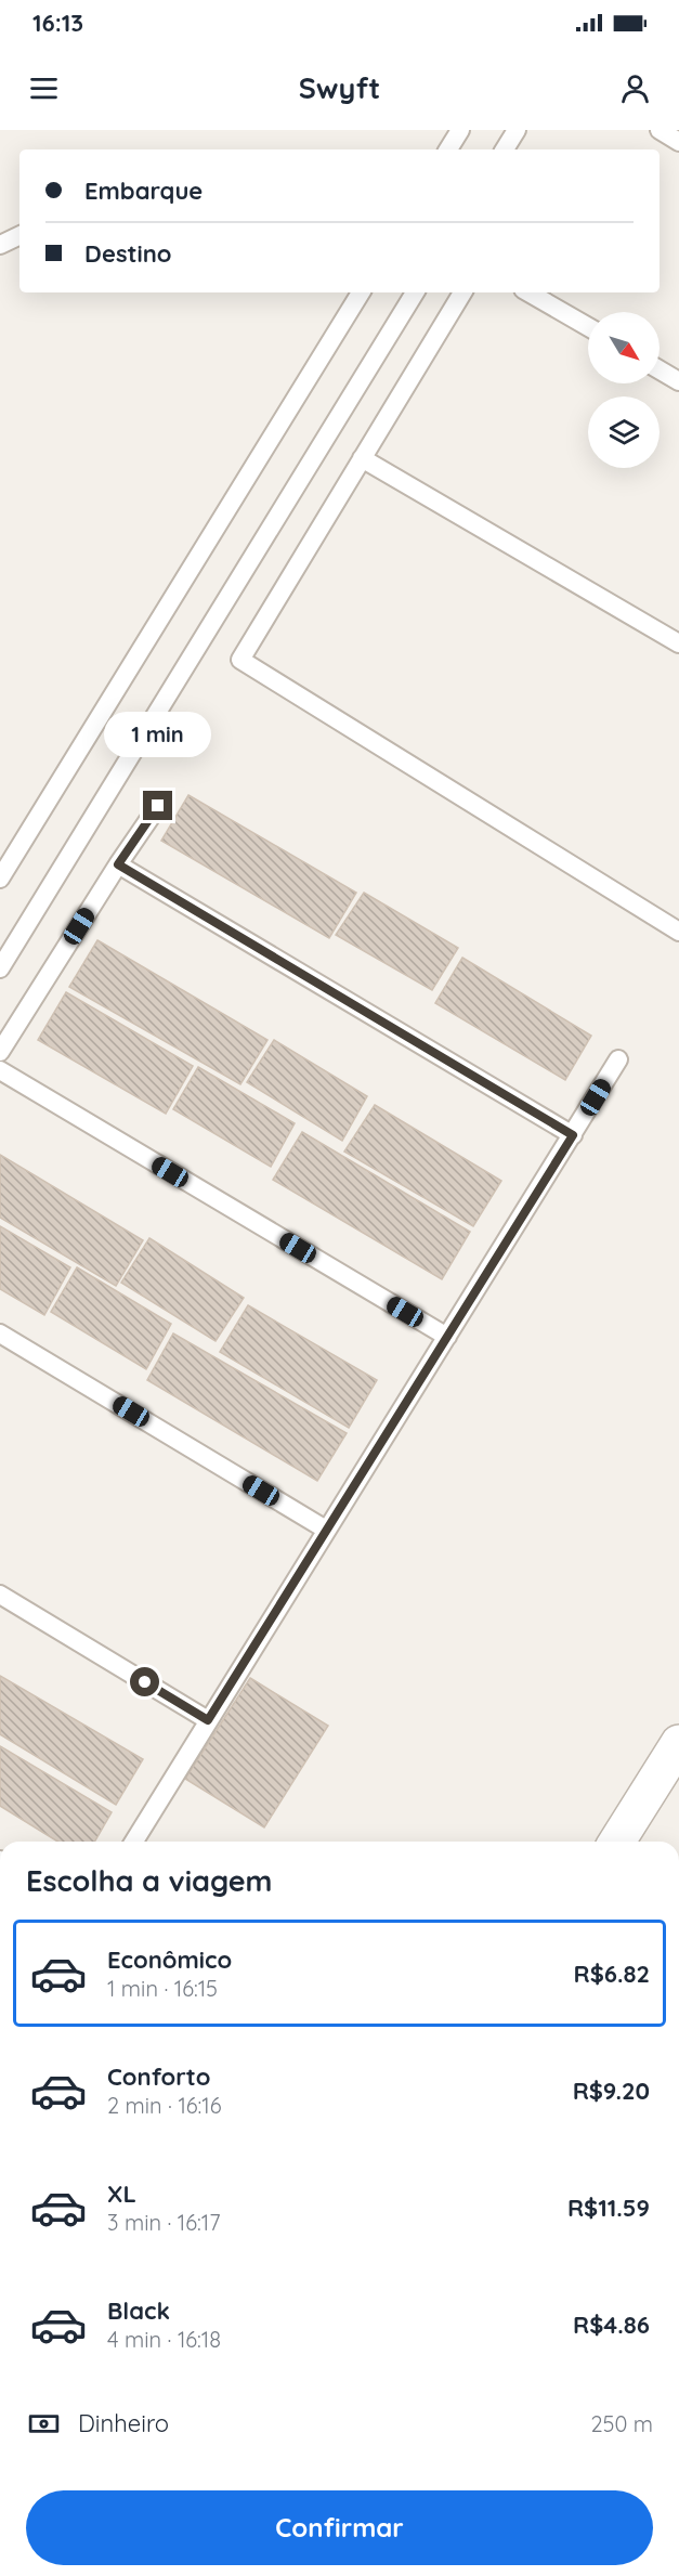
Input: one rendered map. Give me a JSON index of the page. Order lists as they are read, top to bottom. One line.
{"north":"bottom right","page":{"status":"16:13","header":"Swyft","banner":["Embarque","Destino"],"bubble":"1 min","heading":"Escolha a viagem","list":[{"name":"Econômico","note":"1 min · 16:15","value":"R$6.82"},{"name":"Conforto","note":"2 min · 16:16","value":"R$9.20"},{"name":"XL","note":"3 min · 16:17","value":"R$11.59"},{"name":"Black","note":"4 min · 16:18","value":"R$4.86"}],"pay":["Dinheiro","250 m"],"buttons":"Confirmar"}}
